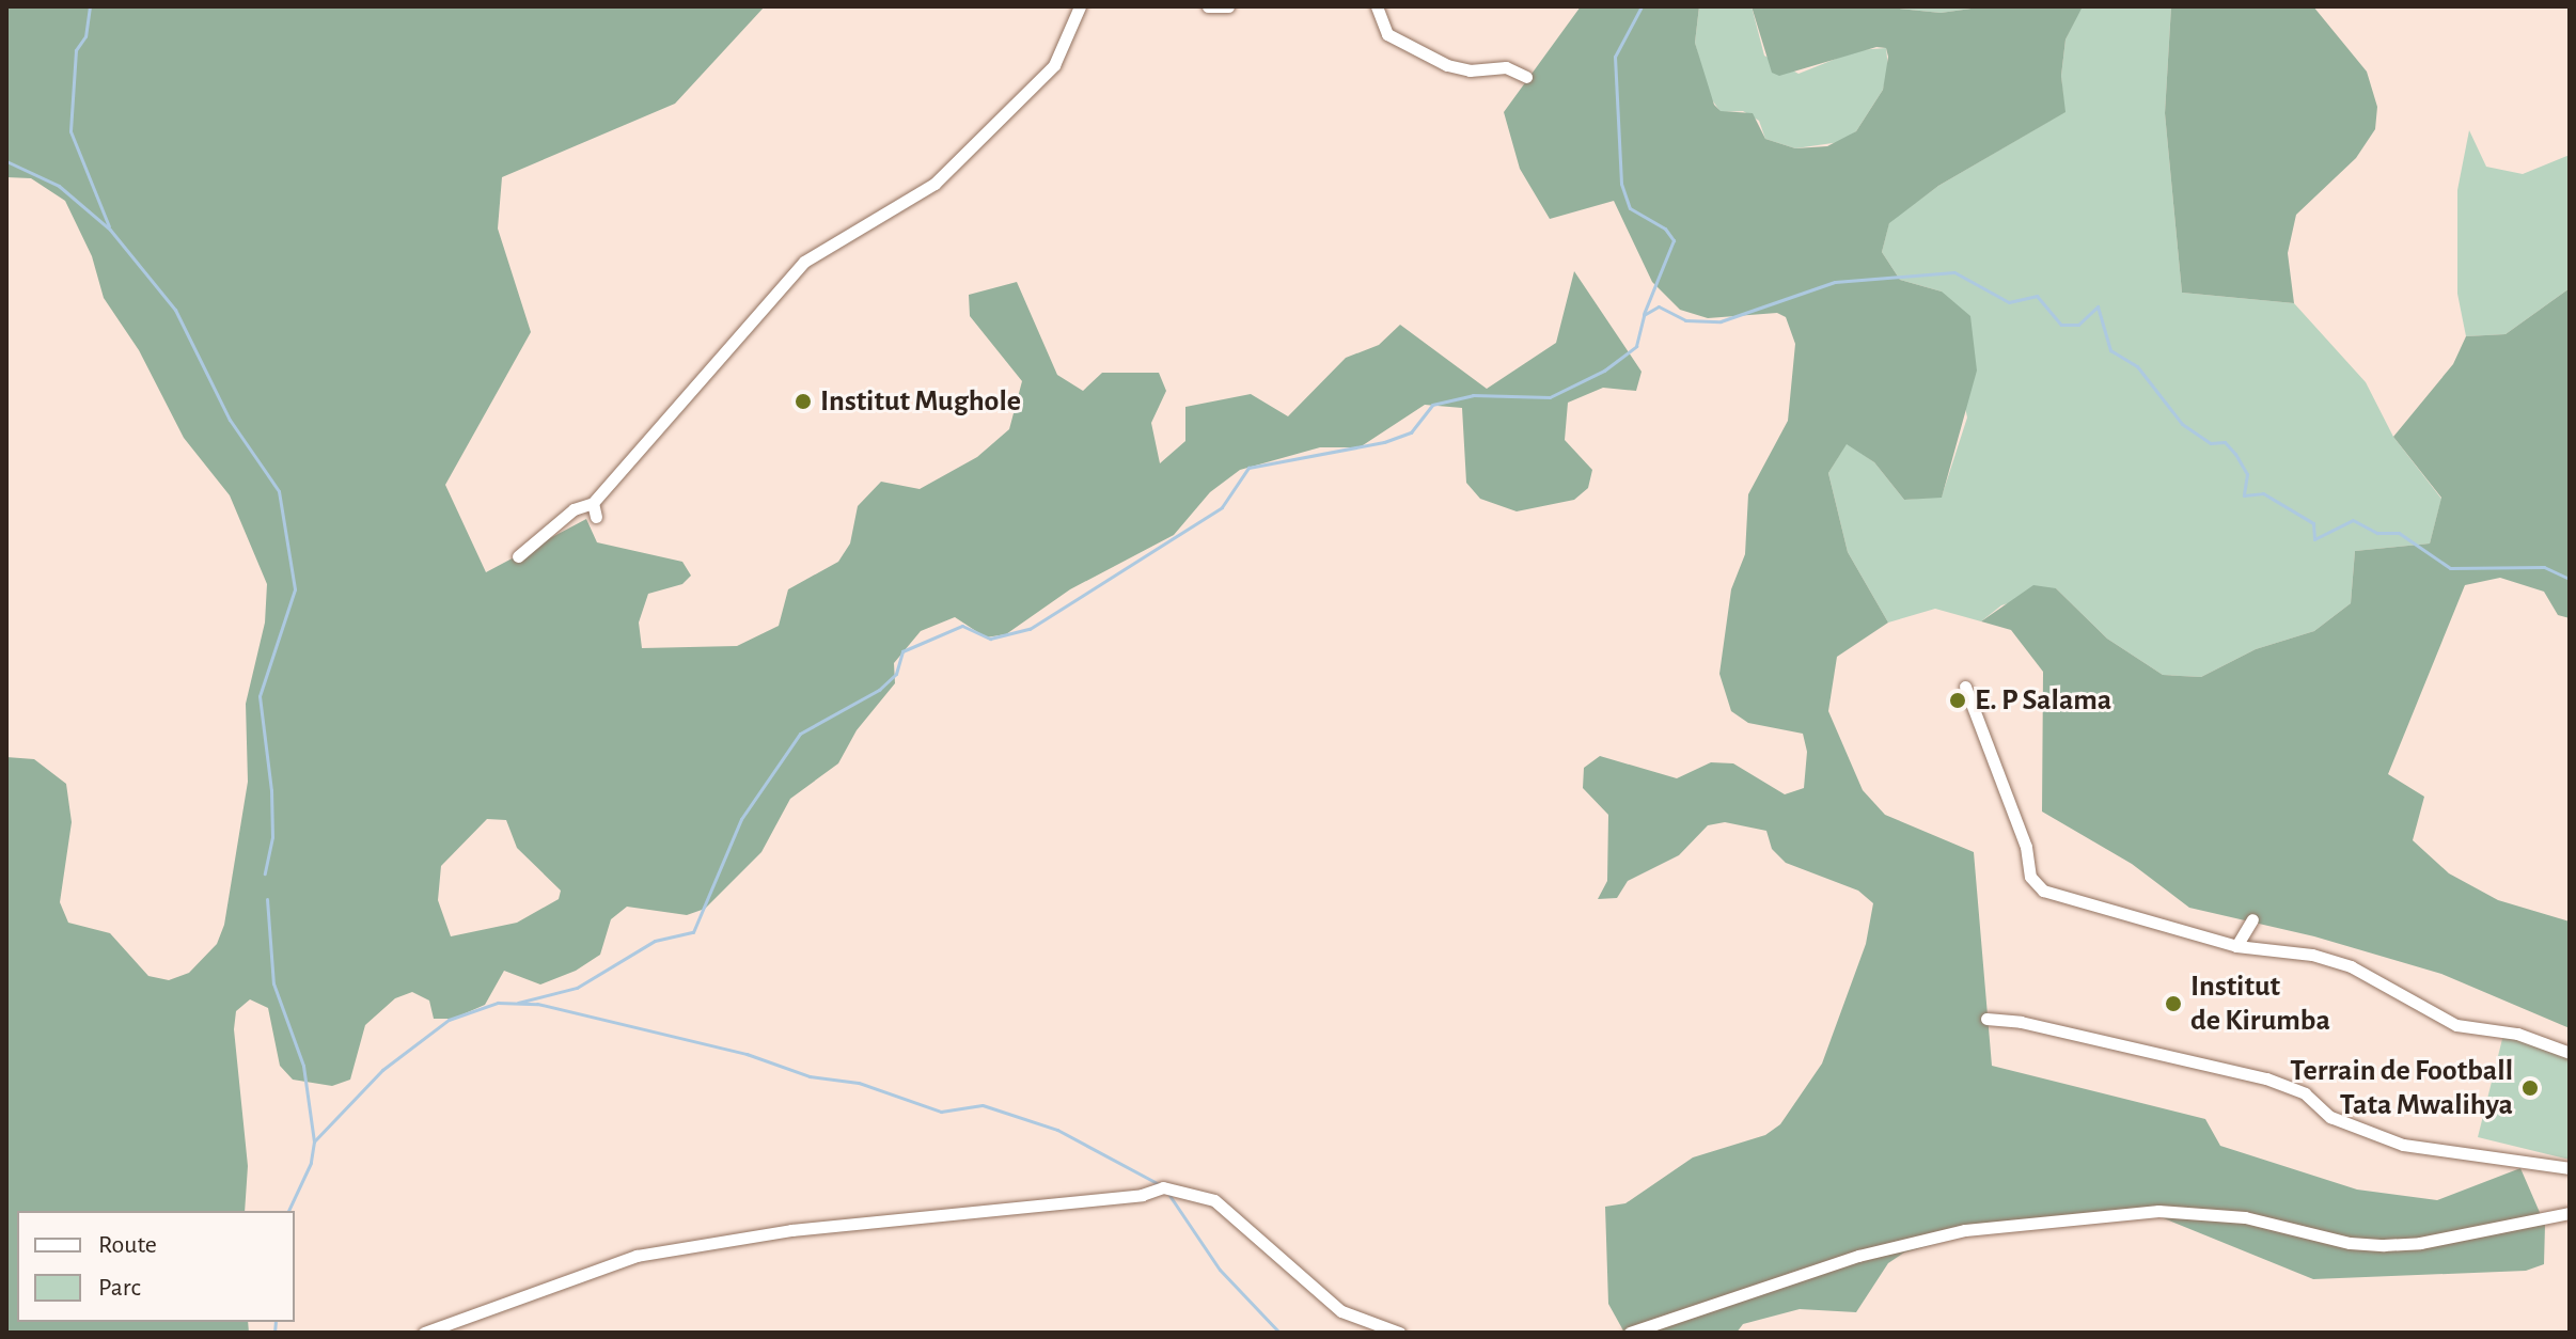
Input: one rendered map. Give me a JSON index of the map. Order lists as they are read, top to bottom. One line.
{"places":["Institut Mughole","E. P Salama","Institut de Kirumba","Terrain de Football Tata Mwalihya"],"legend":["Route","Parc"]}
